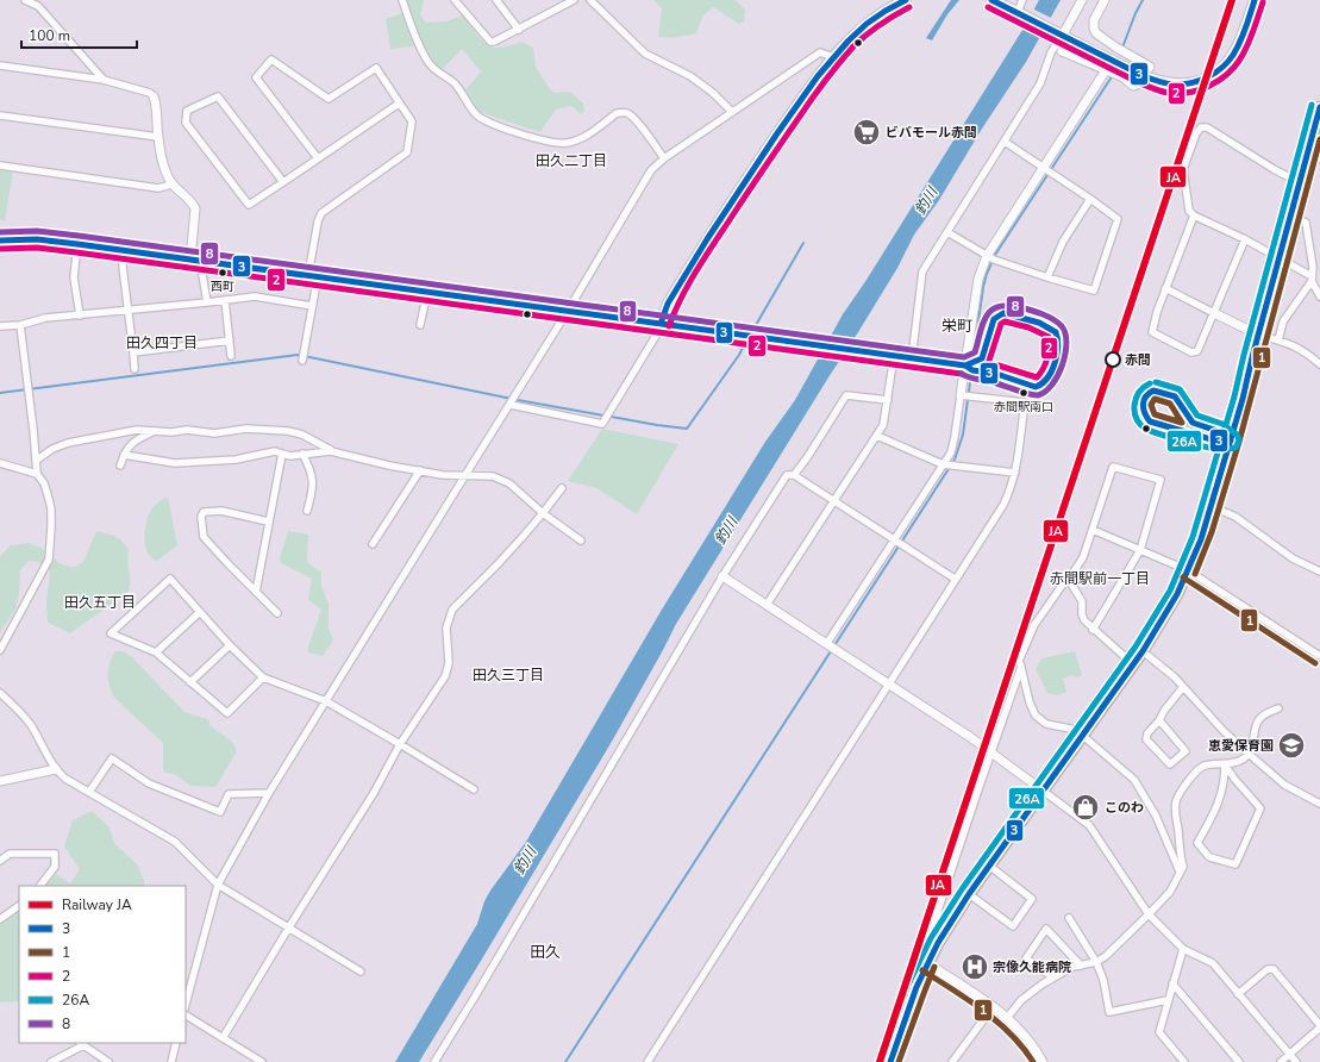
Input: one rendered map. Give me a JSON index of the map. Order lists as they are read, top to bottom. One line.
{"districts":["田久二丁目","栄町","田久四丁目","赤間駅前一丁目","田久五丁目","田久三丁目","田久"],"water":["釣川"],"places":{"supermarket":["ビバモール赤間"],"other":["西町","赤間","赤間駅南口"],"school or university":["恵愛保育園"],"shop":["このわ"],"hospital":["宗像久能病院"]},"lines":["rail line JA","transit line 3","transit line 2","transit line 26A","transit line 1","transit line 8"],"legend":["Railway JA","3","1","2","26A","8"],"scale_bar":"100 m"}
